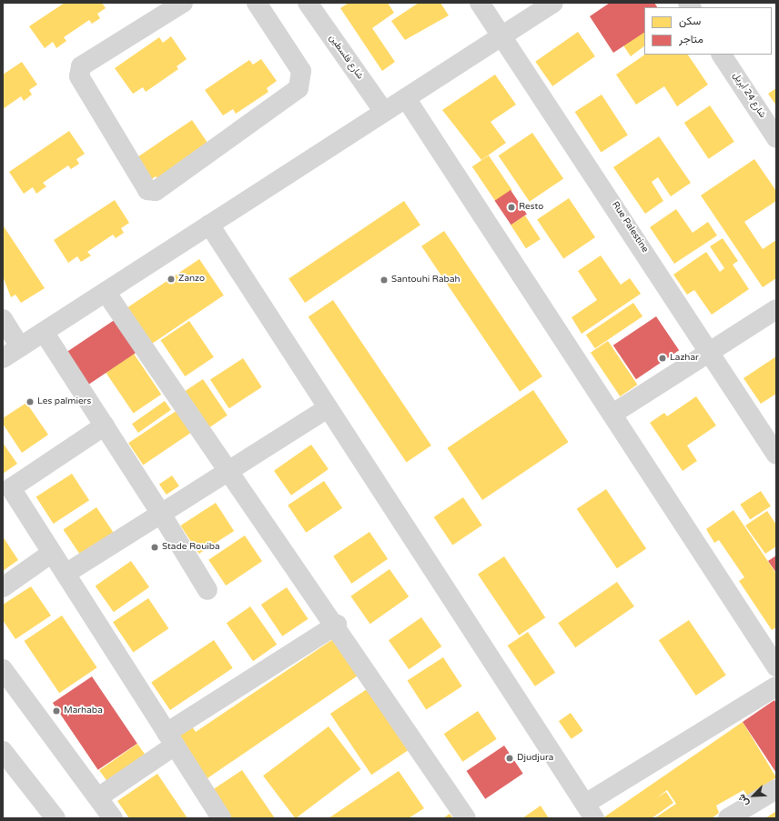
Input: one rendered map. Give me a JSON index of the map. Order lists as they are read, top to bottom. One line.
{"streets":{"street":["شارع فلسطين","شارع 24 أبريل","Rue Palestine"]},"places":["Resto","Zanzo","Santouhi Rabah","Lazhar","Les palmiers","Stade Rouiba","Marhaba","Djudjura"],"legend":["سكن","متاجر"],"north":"bottom left"}
